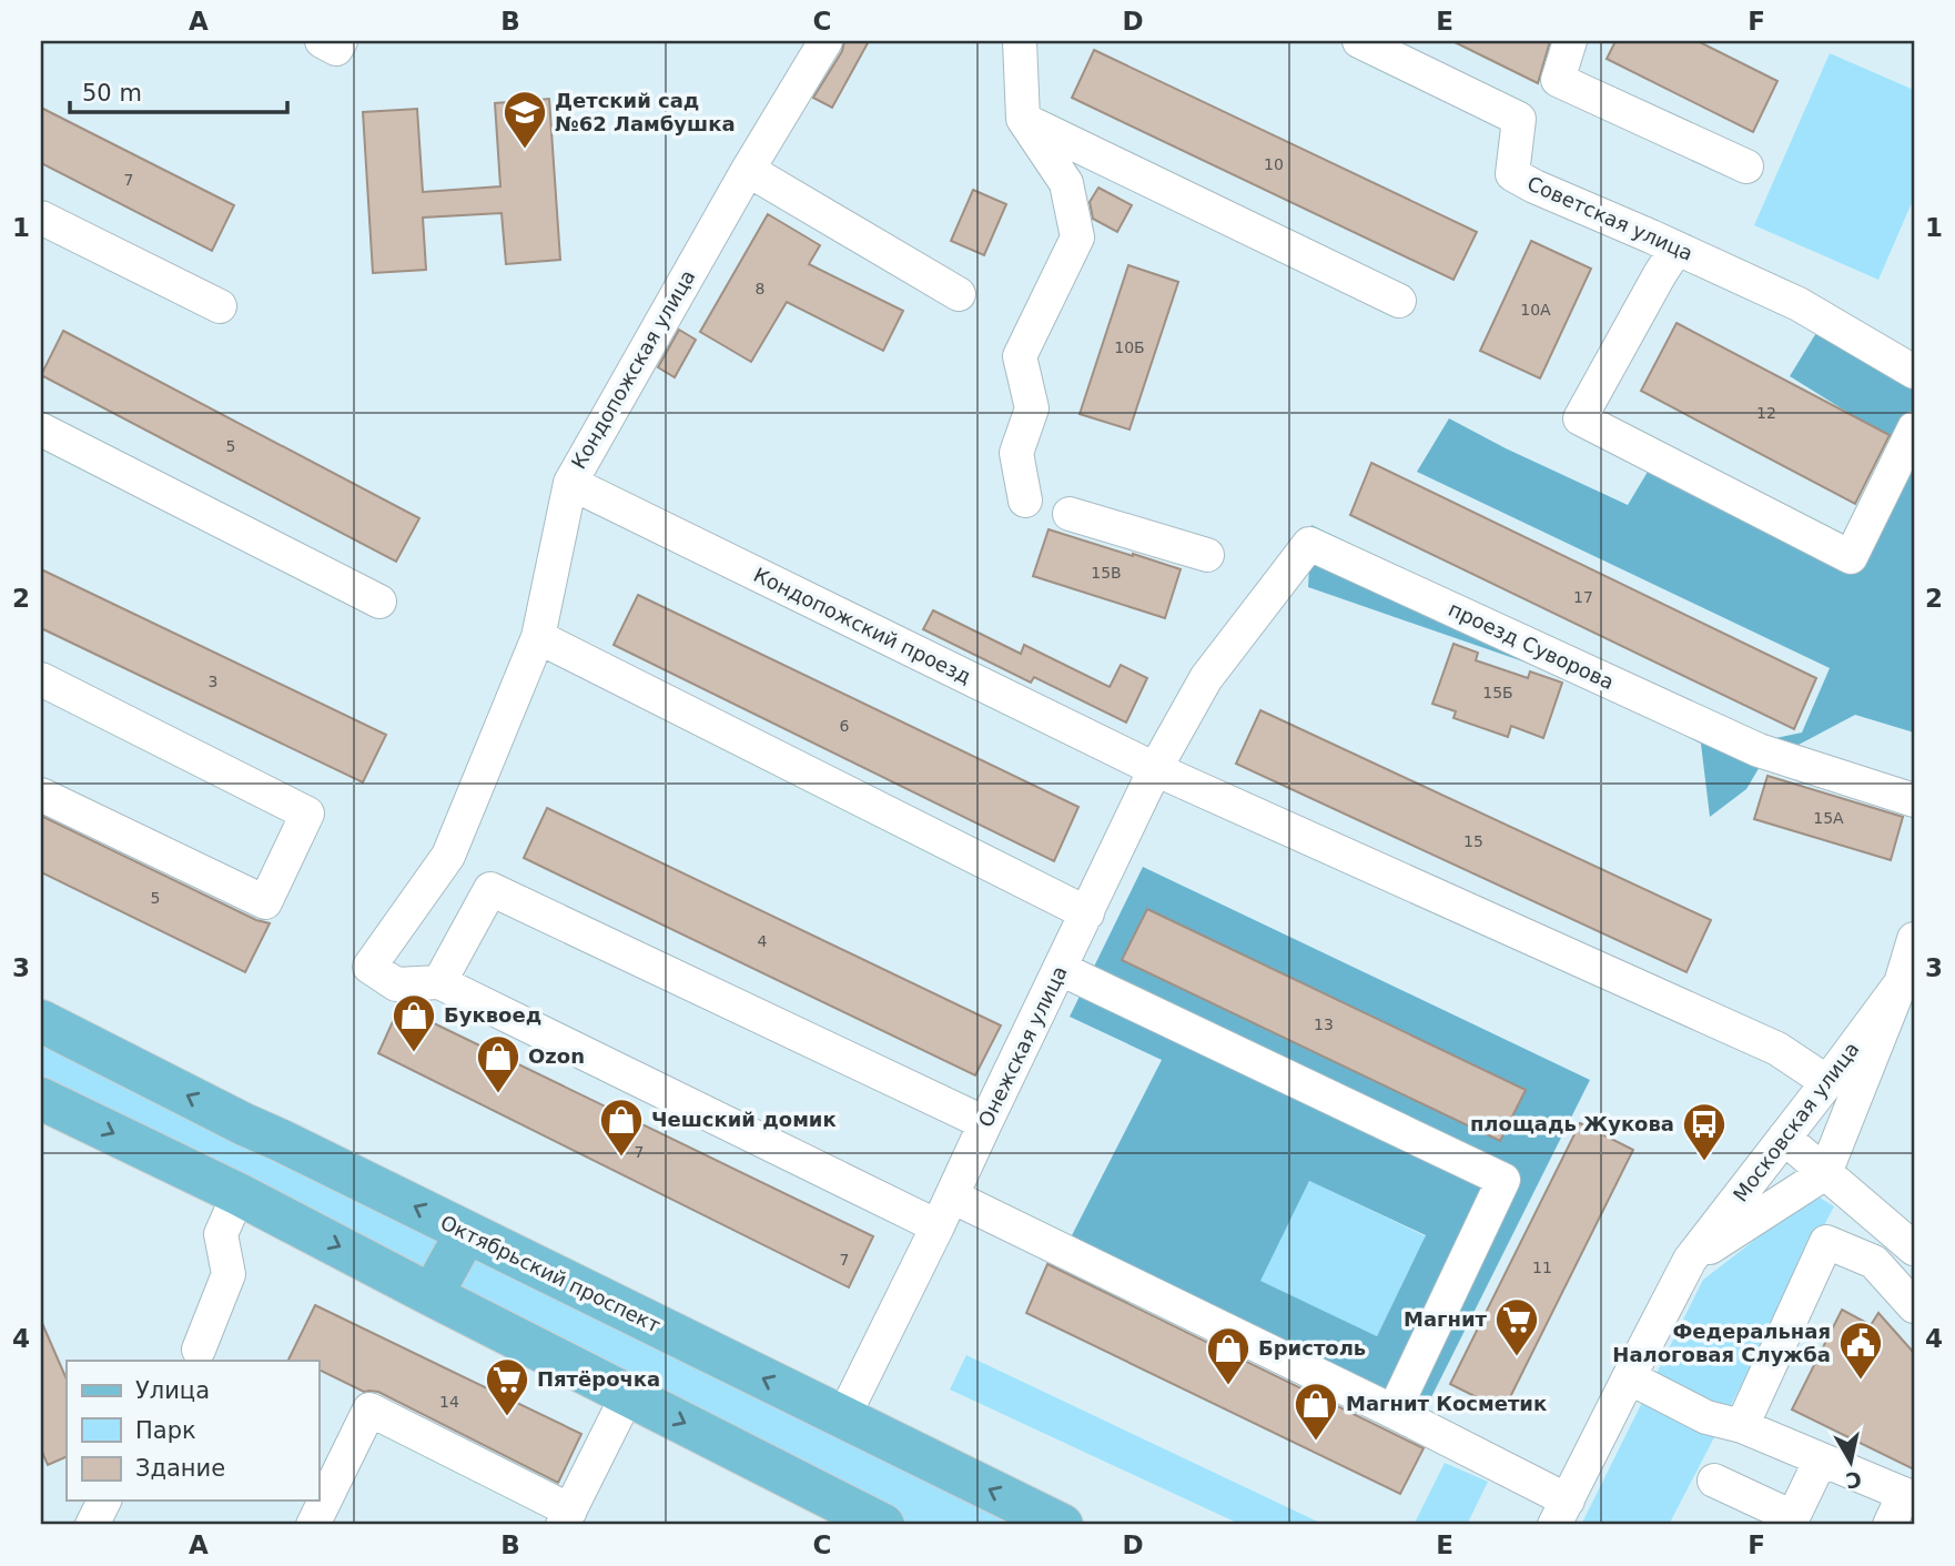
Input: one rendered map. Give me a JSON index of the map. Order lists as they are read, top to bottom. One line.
{"streets":{"main road":["Октябрьский проспект"],"street":["Советская улица","Кондопожская улица","Кондопожский проезд","проезд Суворова","Онежская улица","Московская улица"]},"crossings":[["Кондопожская улица","Кондопожский проезд"],["Кондопожский проезд","Онежская улица"],["Кондопожский проезд","Московская улица"],["проезд Суворова","Онежская улица"],["Онежская улица","Октябрьский проспект"]],"places":{"school or university":["Детский сад №62 Ламбушка"],"shop":["Буквоед","Ozon","Чешский домик","Бристоль","Магнит Косметик"],"bus stop":["площадь Жукова"],"supermarket":["Магнит","Пятёрочка"],"public building":["Федеральная Налоговая Служба"]},"house_numbers":["10","7","8","10А","10Б","12","5","15В","17","3","15Б","6","15А","15","5","4","13","7","7","11","14"],"legend":["Улица","Парк","Здание"],"scale_bar":"50 m","north":"bottom","grid":{"columns":["A","B","C","D","E","F"],"rows":["1","2","3","4"]}}
